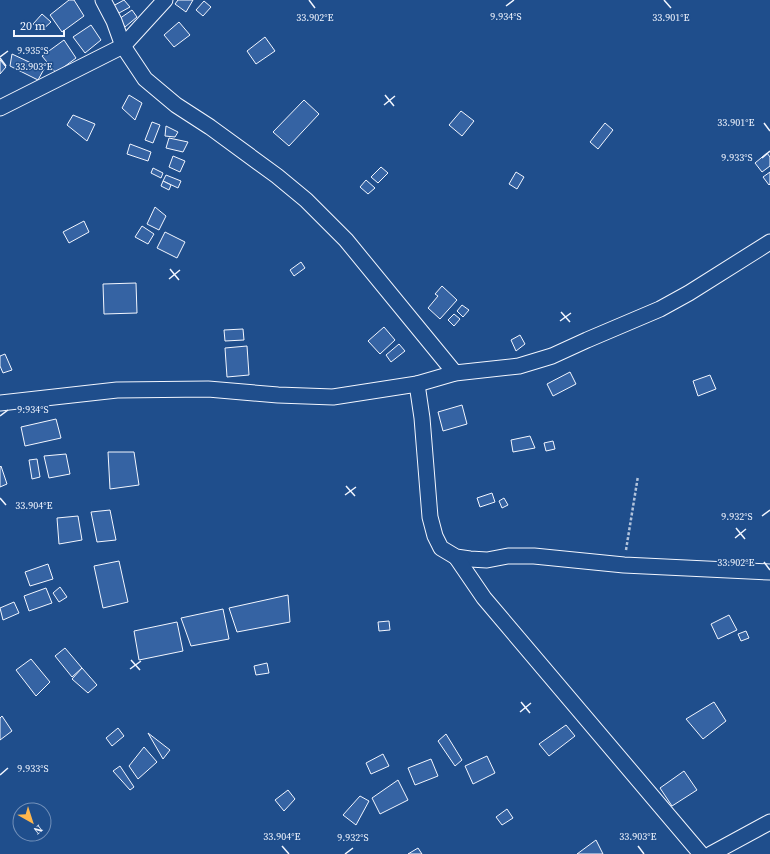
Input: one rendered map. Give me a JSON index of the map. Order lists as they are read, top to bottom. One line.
{"scale_bar":"20 m","north":"bottom right","coordinates":["9.934°S","33.902°E","33.901°E","9.935°S","33.903°E","9.933°S","33.904°E","9.932°S"]}
